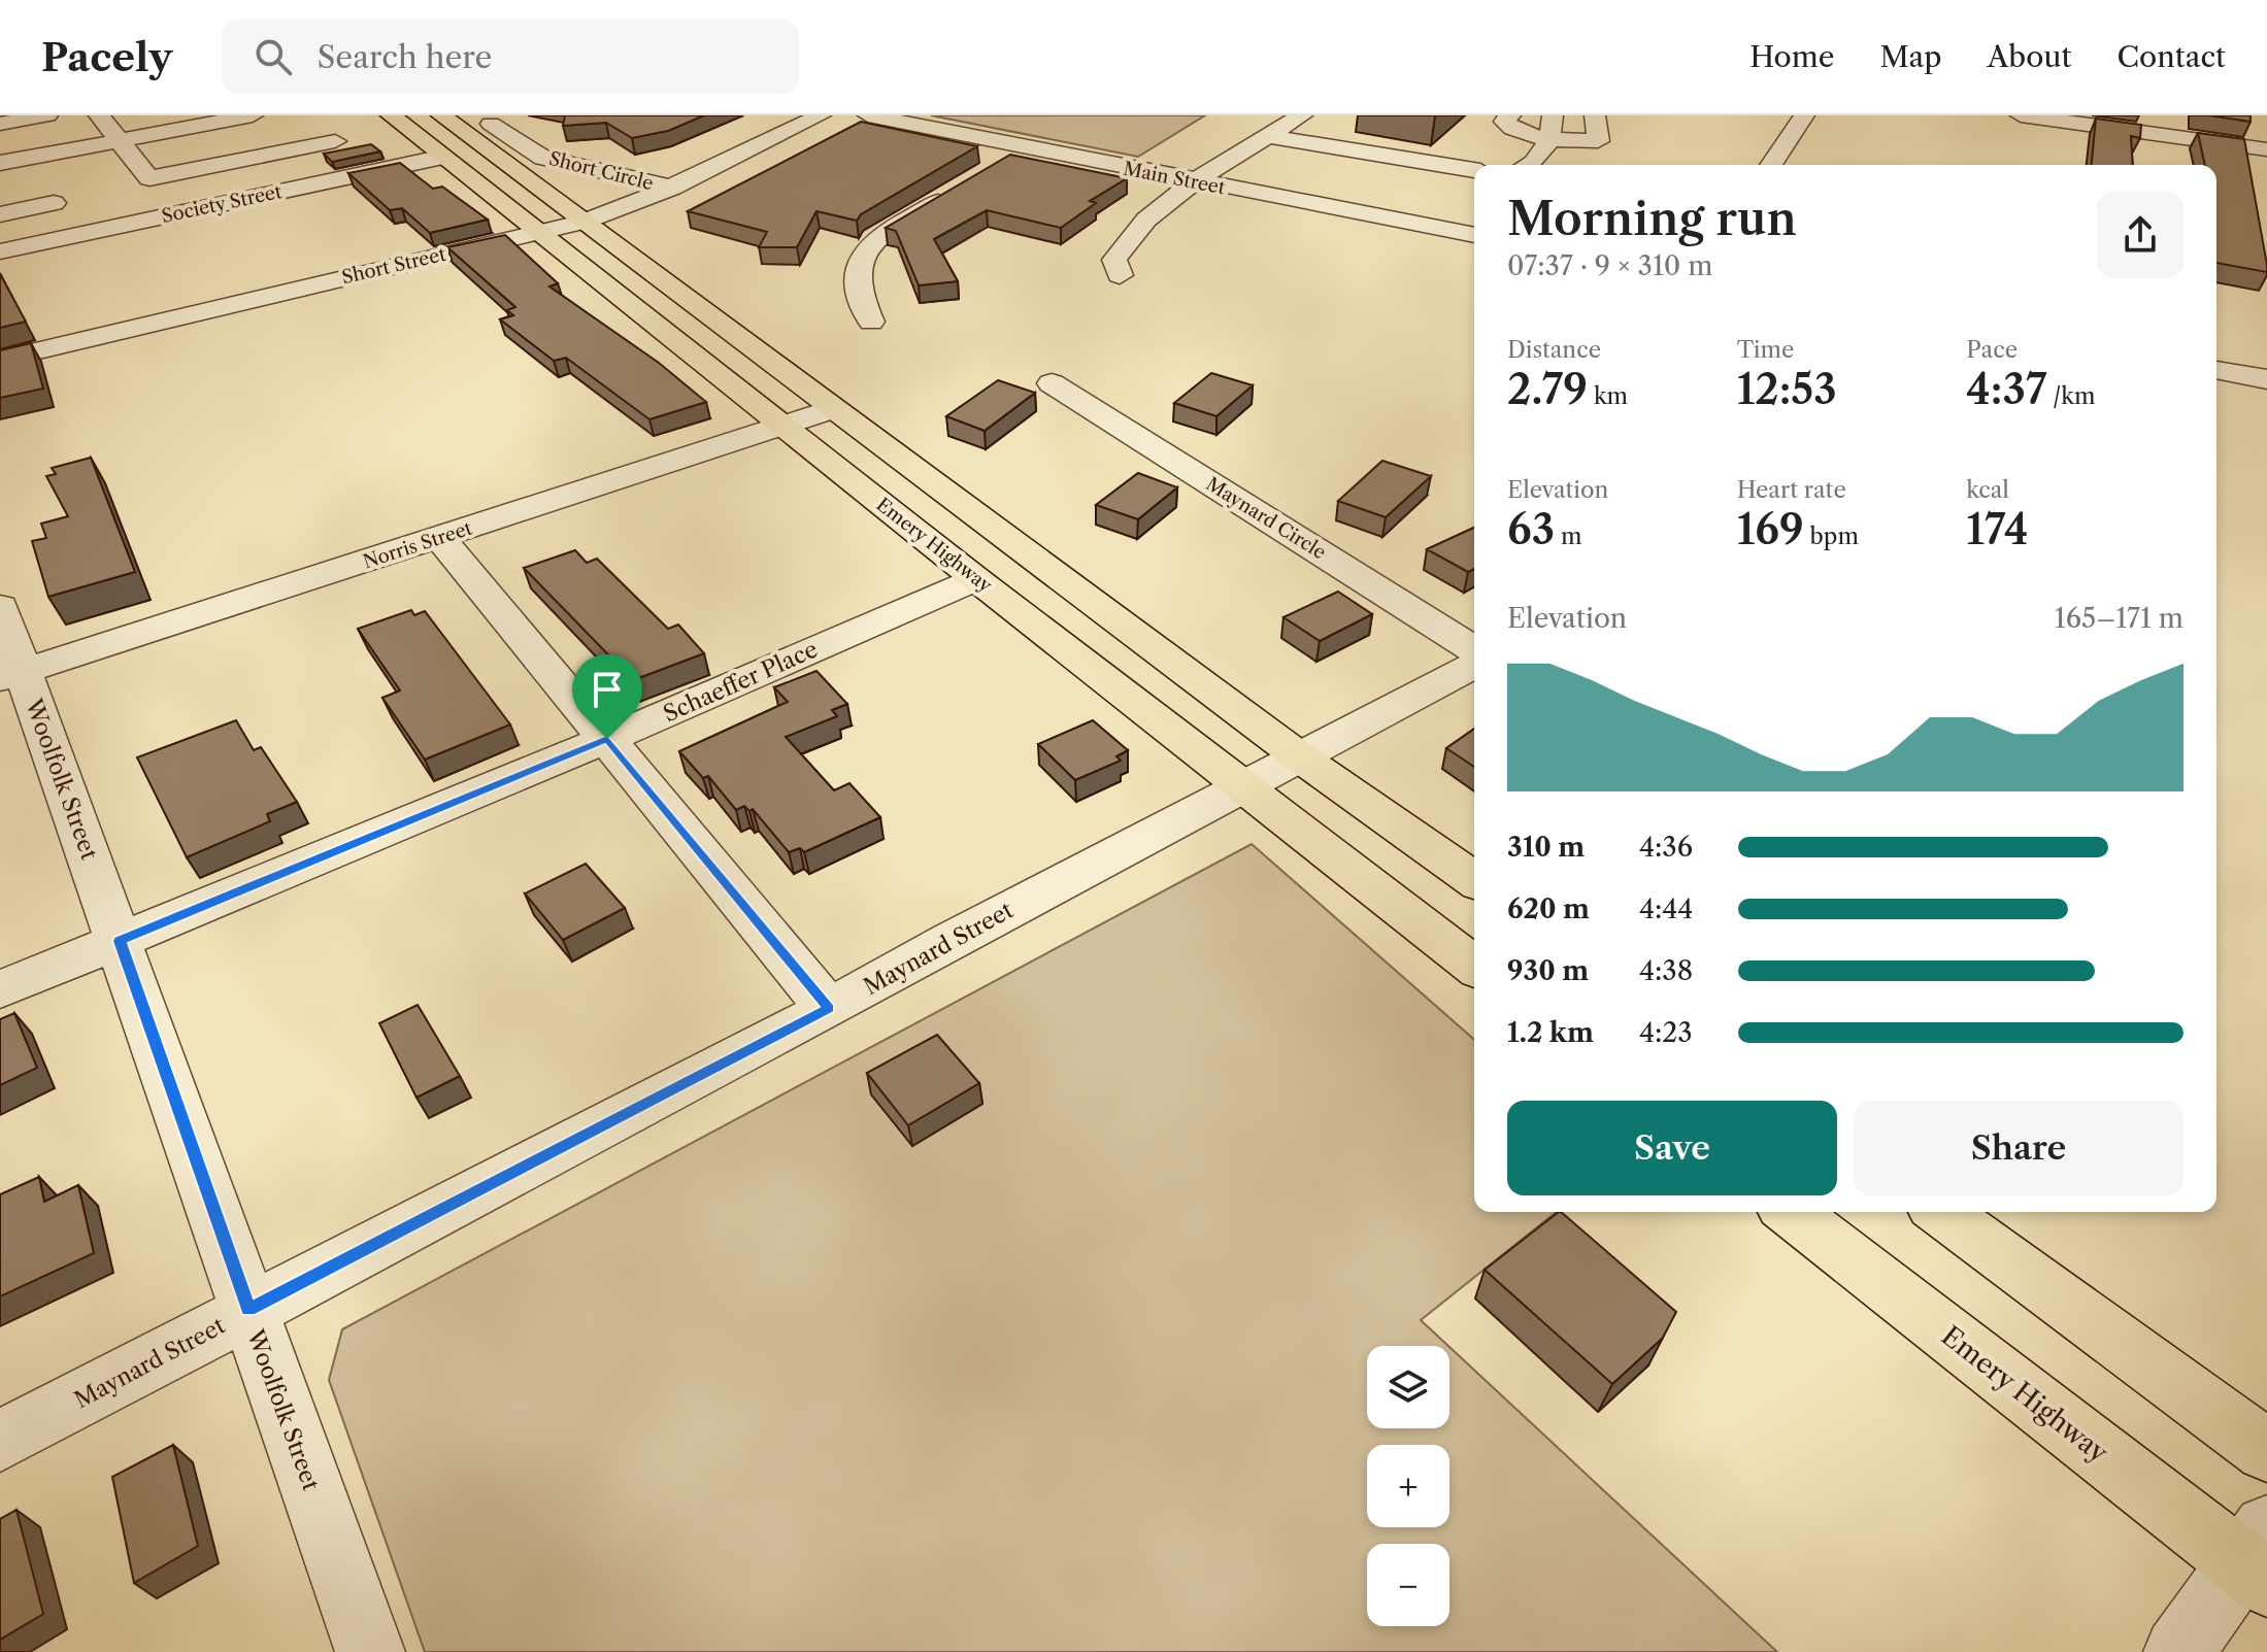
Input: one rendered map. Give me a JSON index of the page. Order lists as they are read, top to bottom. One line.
{"streets":{"highway":["Emery Highway"],"street":["Short Circle","Main Street","Society Street","Short Street","Maynard Circle","Norris Street","Schaeffer Place","Woolfolk Street","Maynard Street"]},"crossings":[["Short Circle","Short Street"],["Society Street","Emery Highway"],["Short Street","Emery Highway"],["Norris Street","Emery Highway"],["Norris Street","Woolfolk Street"],["Emery Highway","Schaeffer Place"],["Emery Highway","Maynard Street"],["Schaeffer Place","Woolfolk Street"],["Woolfolk Street","Maynard Street"]],"page":{"header":"Pacely","search":"Search here","nav":["Home","Map","About","Contact"],"heading":["Morning run","07:37 · 9 × 310 m"],"stats":[["Distance","2.79 km"],["Time","12:53"],["Pace","4:37 /km"],["Elevation","63 m"],["Heart rate","169 bpm"],["kcal","174"]],"chart":["Elevation","165–171 m"],"list":[{"name":"310 m","note":"4:36"},{"name":"620 m","note":"4:44"},{"name":"930 m","note":"4:38"},{"name":"1.2 km","note":"4:23"}],"buttons":["Save","Share"],"map_buttons":["+","−"]}}
